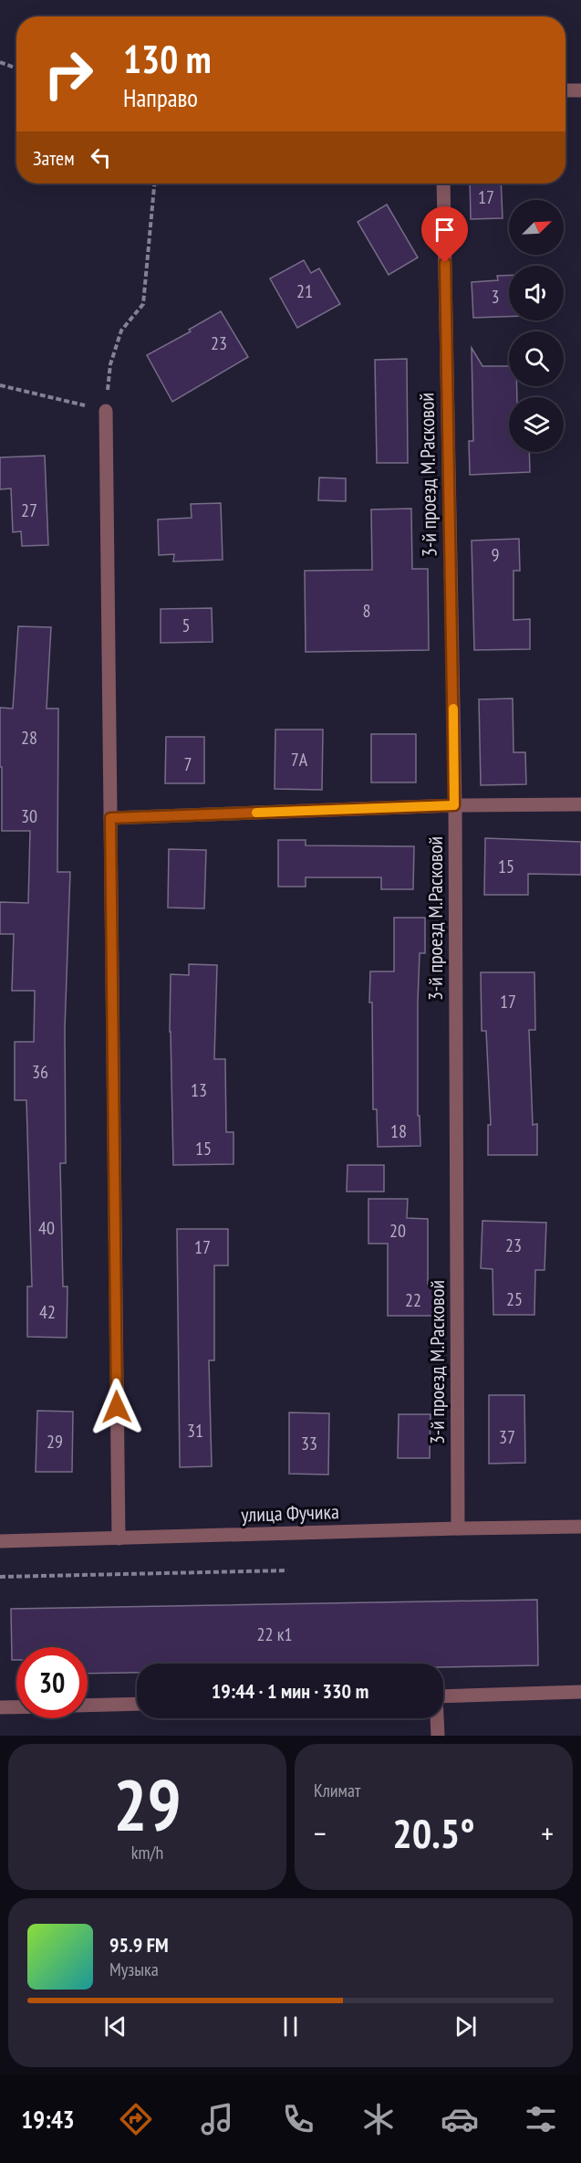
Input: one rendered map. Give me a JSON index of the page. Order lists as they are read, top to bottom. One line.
{"streets":{"street":["3-й проезд М.Расковой","улица Фучика"]},"crossings":[["3-й проезд М.Расковой","улица Фучика"]],"house_numbers":["17","21","3","23","27","9","8","5","28","7А","7","30","15","17","36","13","18","15","40","20","23","17","25","22","42","31","37","29","33","22 к1"],"north":"top right","page":{"turn":["130 m","Направо"],"then":"Затем","limit":"30","trip":"19:44 · 1 мин · 330 m","tile":[["29","km/h"],"Климат"],"heat":["−","20.5°","+"],"song":["95.9 FM","Музыка"],"tabs":"19:43"}}
